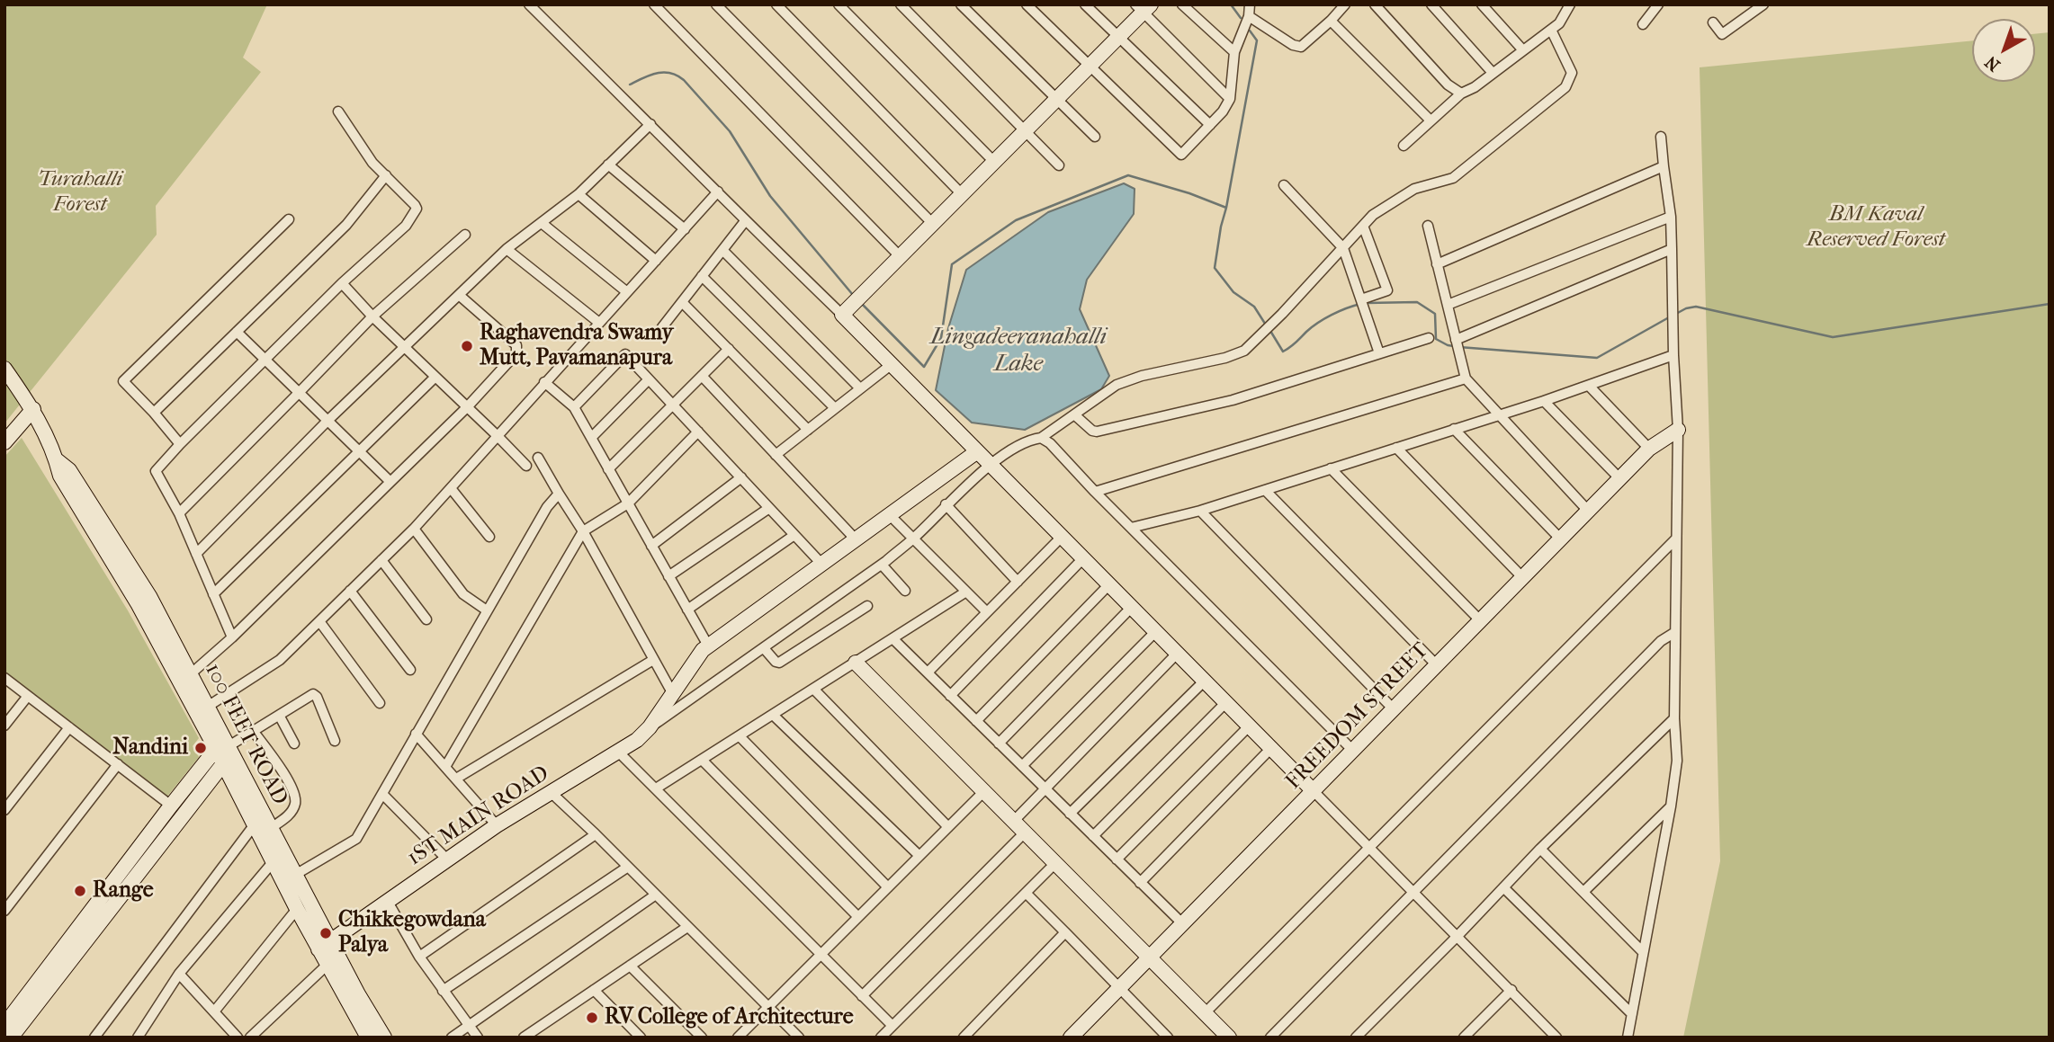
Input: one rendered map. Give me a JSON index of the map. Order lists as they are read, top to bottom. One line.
{"streets":{"street":["FREEDOM STREET","100 FEET ROAD","1ST MAIN ROAD"]},"crossings":[["100 FEET ROAD","1ST MAIN ROAD"]],"water":["Lingadeeranahalli Lake"],"parks":["Turahalli Forest","BM Kaval Reserved Forest"],"places":["Raghavendra Swamy Mutt, Pavamanapura","Nandini","Range","Chikkegowdana Palya","RV College of Architecture"],"north":"bottom left"}
